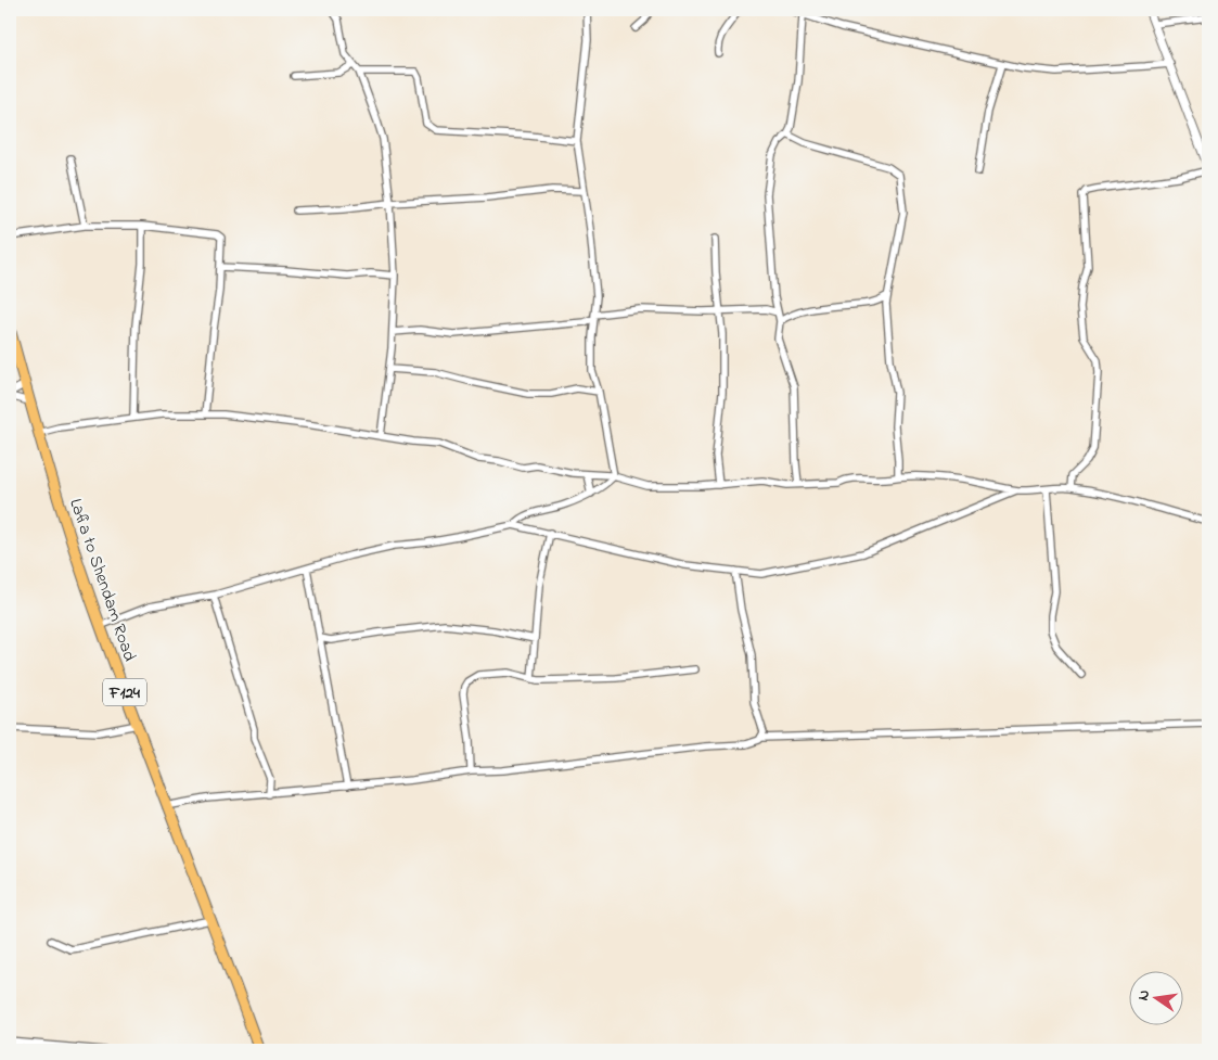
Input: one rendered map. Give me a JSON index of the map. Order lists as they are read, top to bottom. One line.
{"streets":{"main road":["Lafia to Shendam Road","F124"]},"north":"left"}
